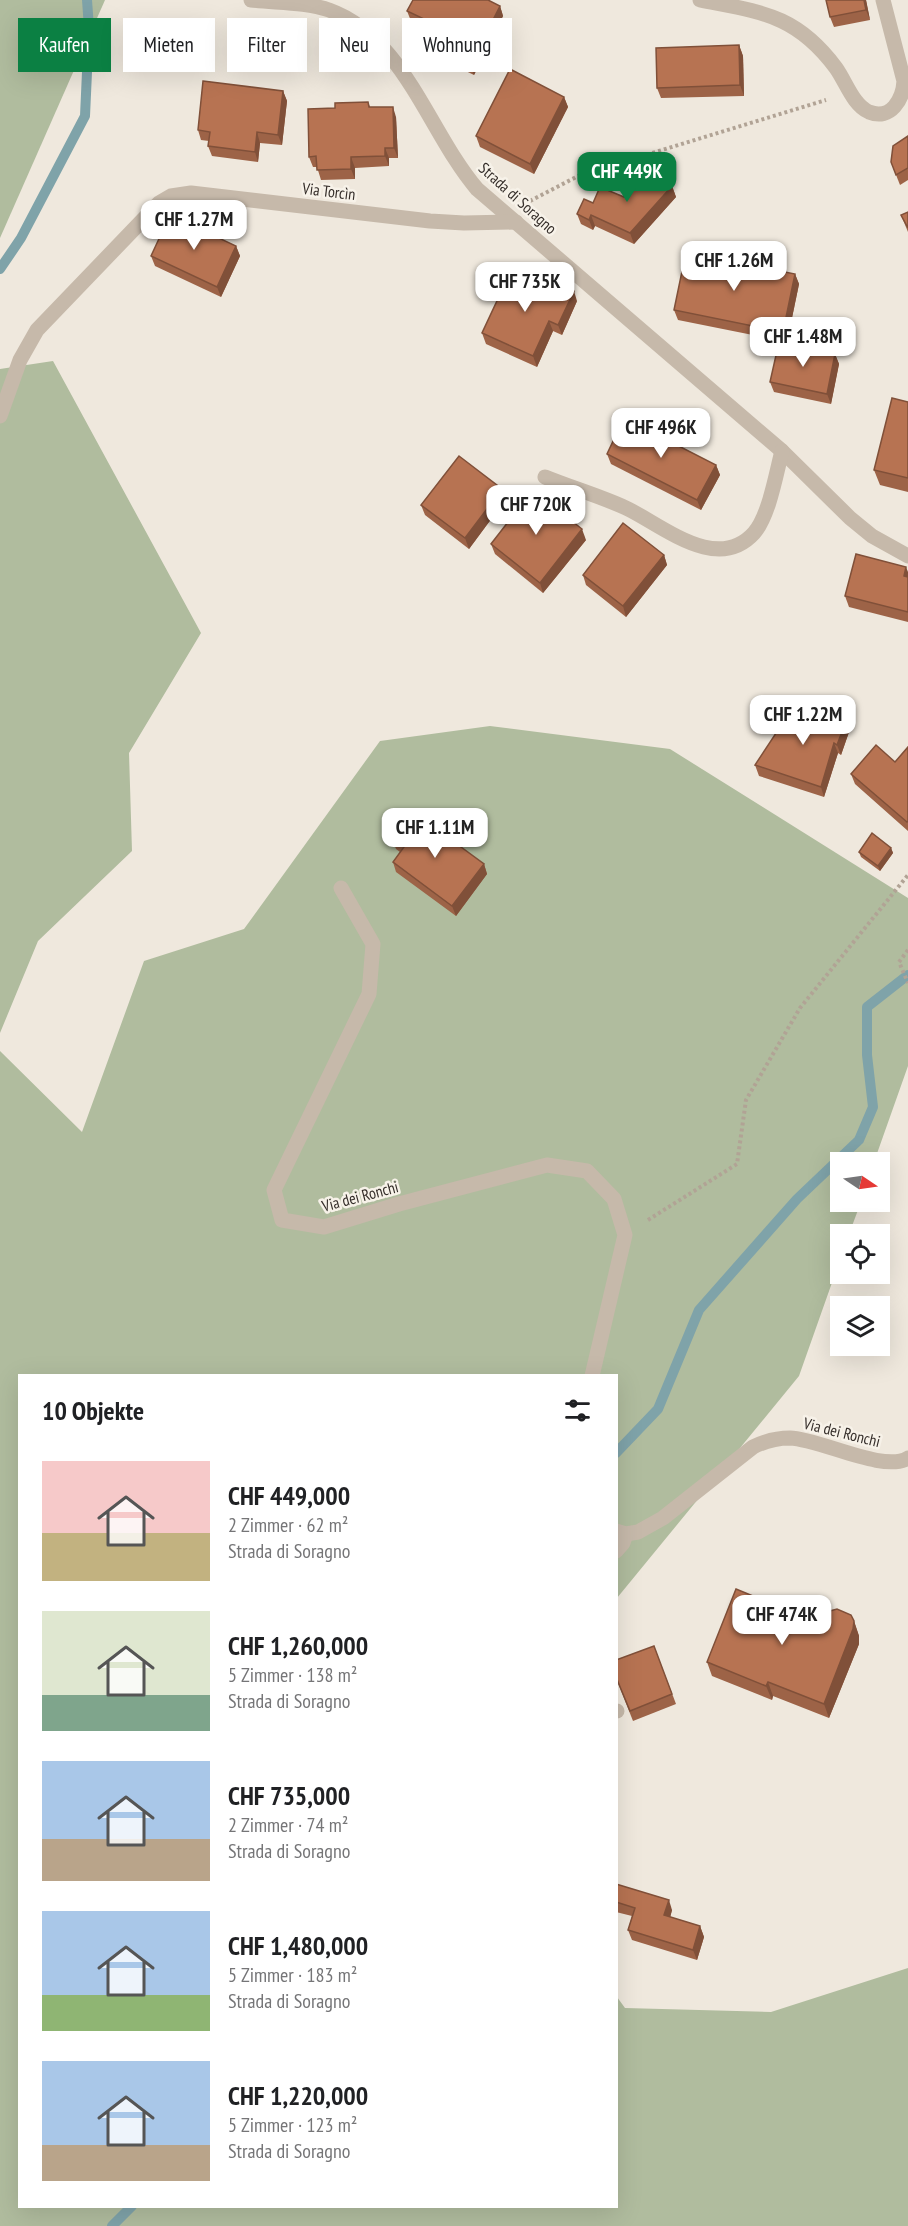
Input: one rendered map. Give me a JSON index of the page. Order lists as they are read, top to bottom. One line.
{"streets":{"street":["Via Torcìn","Strada di Soragno","Via dei Ronchi"]},"crossings":[["Via Torcìn","Strada di Soragno"]],"north":"right","page":{"chip":["Kaufen","Mieten","Filter","Neu","Wohnung"],"price":["CHF 449K","CHF 1.27M","CHF 1.26M","CHF 735K","CHF 1.48M","CHF 496K","CHF 720K","CHF 1.22M","CHF 1.11M","CHF 474K"],"heading":"10 Objekte","list":[{"name":"CHF 449,000","note":"2 Zimmer · 62 m² · Strada di Soragno"},{"name":"CHF 1,260,000","note":"5 Zimmer · 138 m² · Strada di Soragno"},{"name":"CHF 735,000","note":"2 Zimmer · 74 m² · Strada di Soragno"},{"name":"CHF 1,480,000","note":"5 Zimmer · 183 m² · Strada di Soragno"},{"name":"CHF 1,220,000","note":"5 Zimmer · 123 m² · Strada di Soragno"}]}}
